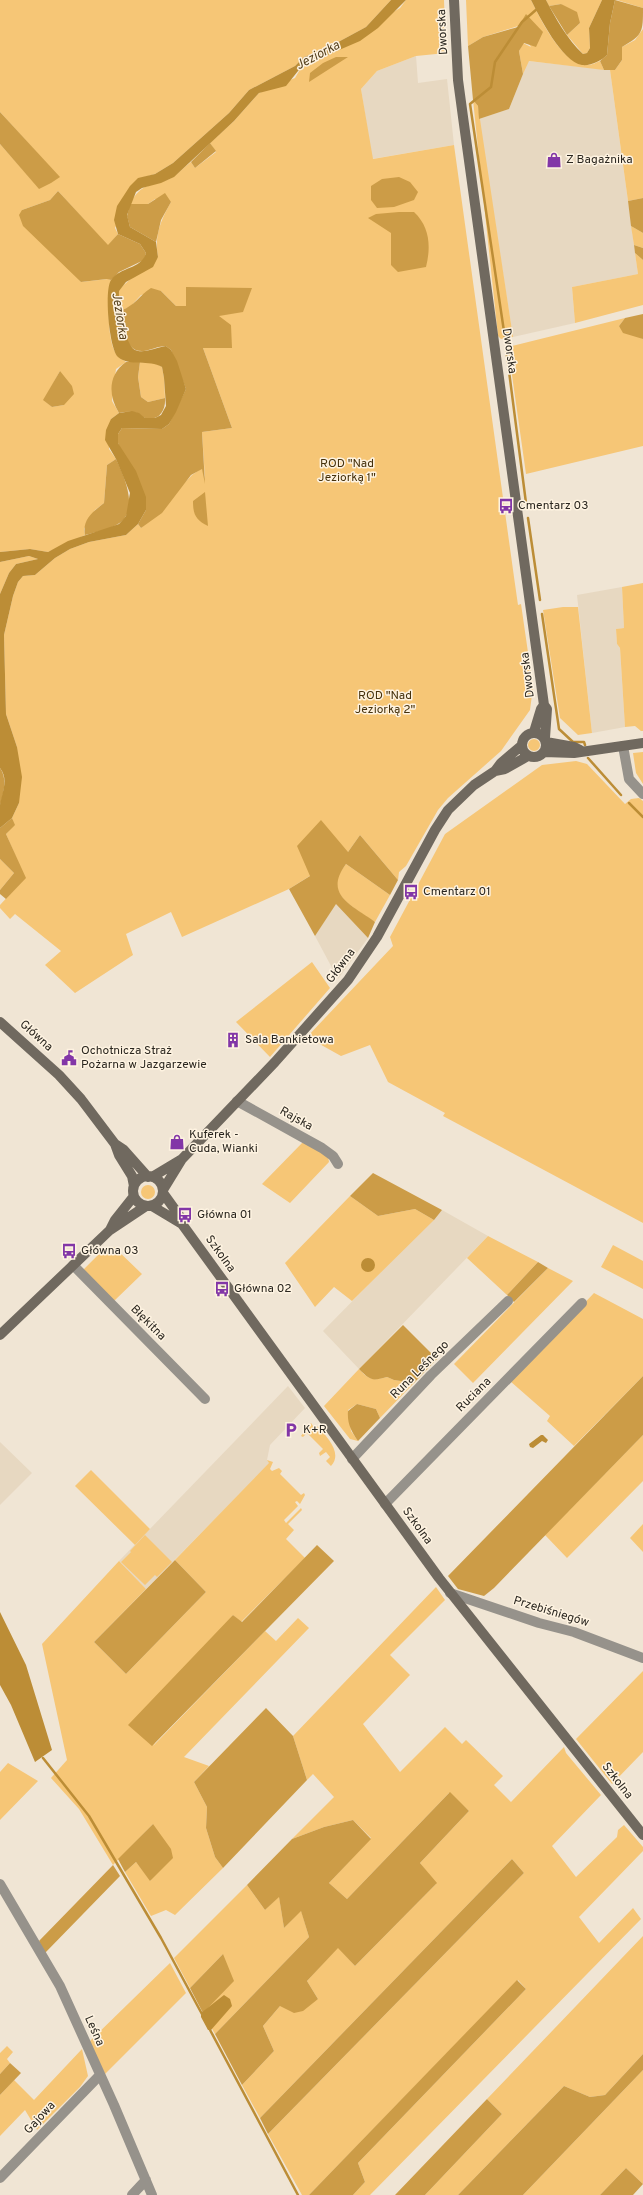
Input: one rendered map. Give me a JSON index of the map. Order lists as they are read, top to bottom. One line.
{"streets":{"street":["Dworska","Główna","Rajska","Szkolna","Błękitna","Runa Leśnego","Ruciana","Przebiśniegów","Leśna","Gajowa"]},"crossings":[["Dworska","Główna"],["Główna","Rajska"],["Główna","Szkolna"],["Szkolna","Runa Leśnego"],["Szkolna","Ruciana"],["Szkolna","Przebiśniegów"],["Leśna","Gajowa"]],"water":["Jeziorka"],"parks":["ROD \"Nad Jeziorką 1\"","ROD \"Nad Jeziorką 2\""],"places":{"shop":["Z Bagażnika","Kuferek - Cuda, Wianki"],"bus stop":["Cmentarz 03","Cmentarz 01","Główna 01","Główna 03","Główna 02"],"building":["Sala Bankietowa"],"public building":["Ochotnicza Straż Pożarna w Jazgarzewie"],"parking":["K+R"]}}
